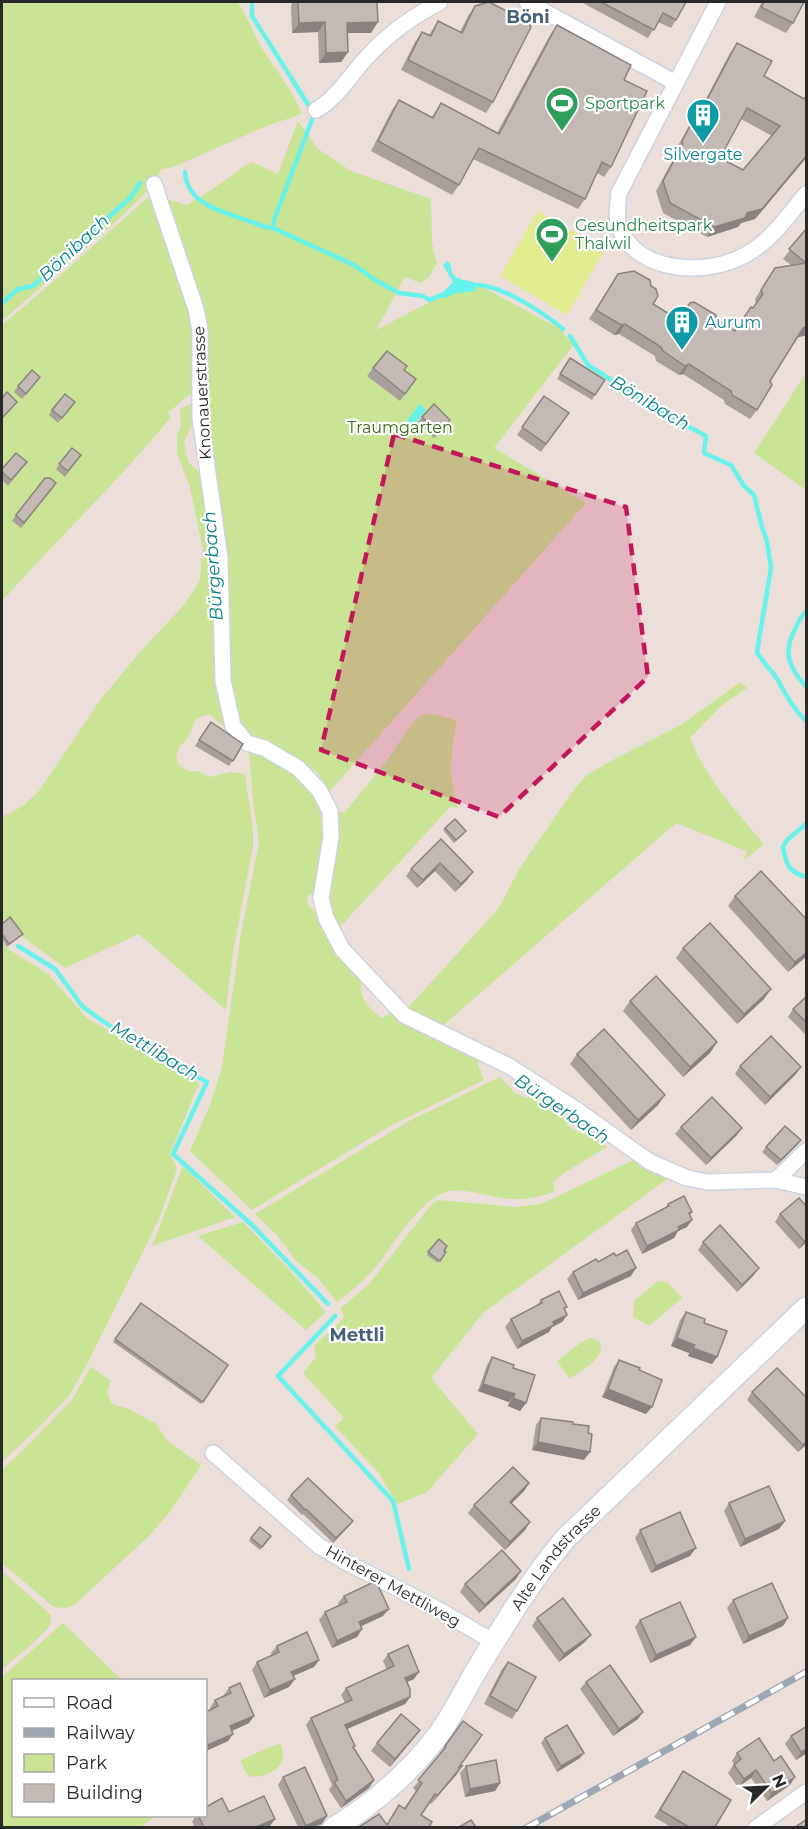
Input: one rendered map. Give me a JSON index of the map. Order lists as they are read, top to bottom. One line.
{"streets":{"main road":["Alte Landstrasse"],"street":["Knonauerstrasse","Hinterer Mettliweg"]},"crossings":[["Alte Landstrasse","Hinterer Mettliweg"]],"districts":["Böni","Mettli"],"water":["Bönibach","Bürgerbach","Mettlibach"],"parks":["Traumgarten"],"places":{"sports":["Sportpark","Gesundheitspark Thalwil"],"building":["Silvergate","Aurum"]},"legend":["Road","Railway","Park","Building"],"north":"top right"}
